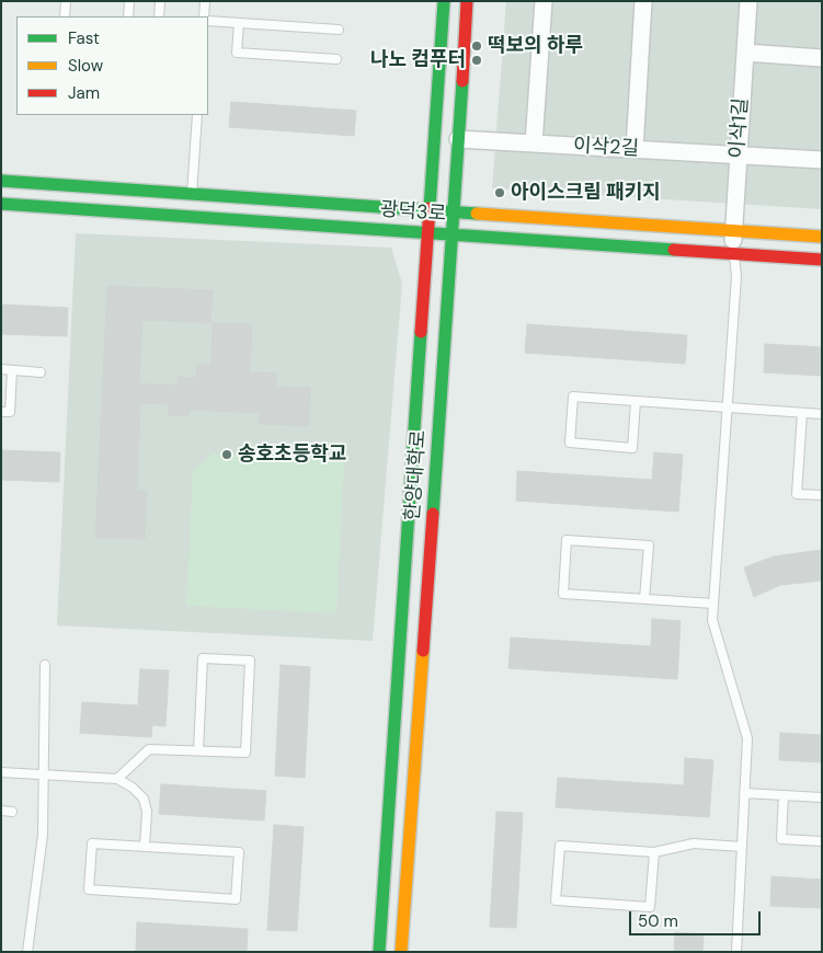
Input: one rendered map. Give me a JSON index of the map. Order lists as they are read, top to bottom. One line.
{"streets":{"street":["이삭1길","이삭2길","광덕3로","한양대학로"]},"crossings":[["이삭1길","이삭2길"],["이삭1길","광덕3로"],["이삭2길","한양대학로"],["광덕3로","한양대학로"]],"places":["떡보의 하루","나노 컴푸터","아이스크림 패키지","송호초등학교"],"legend":["Fast","Slow","Jam"],"scale_bar":"50 m"}
